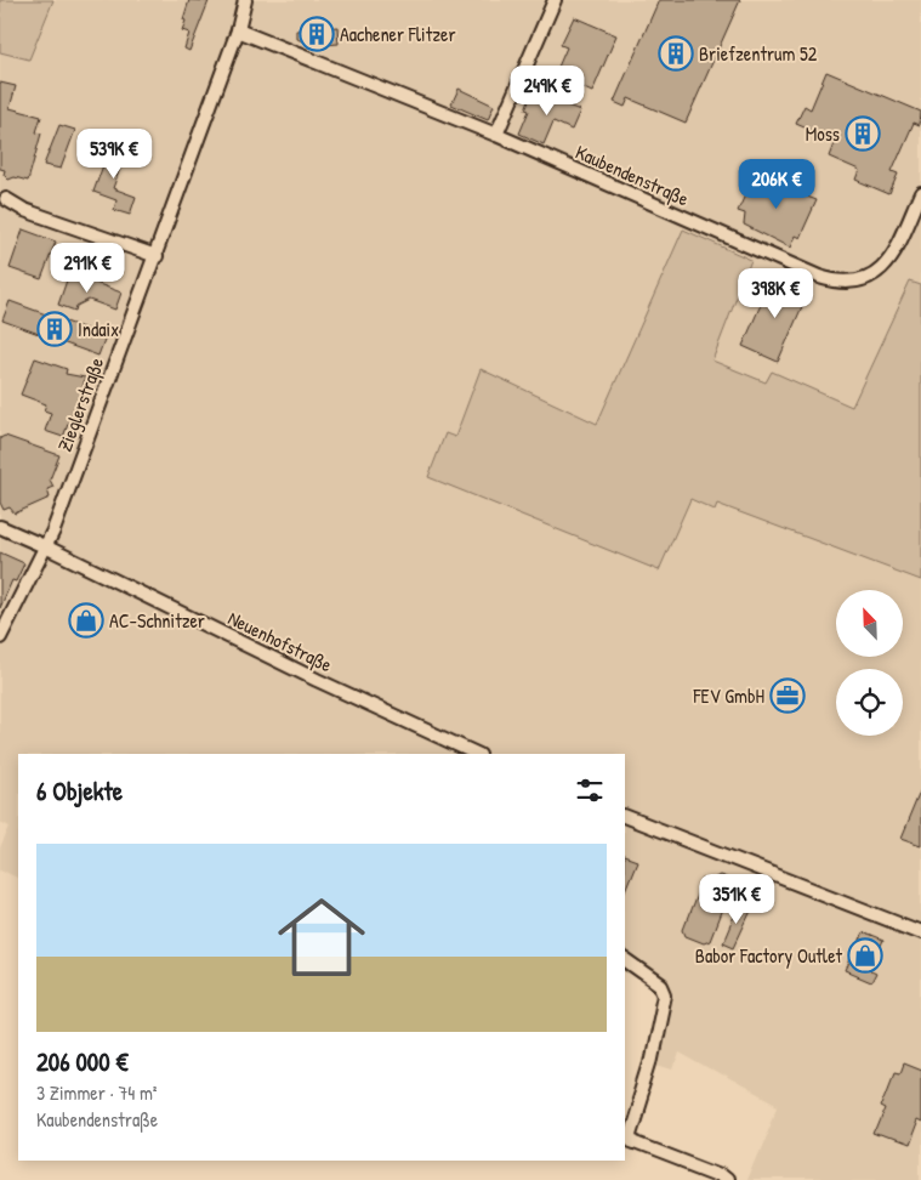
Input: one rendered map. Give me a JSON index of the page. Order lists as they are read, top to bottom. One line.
{"streets":{"street":["Kaubendenstraße","Zieglerstraße","Neuenhofstraße"]},"crossings":[["Kaubendenstraße","Zieglerstraße"],["Zieglerstraße","Neuenhofstraße"]],"places":{"building":["Aachener Flitzer","Briefzentrum 52","Moss","Indaix"],"shop":["AC-Schnitzer","Babor Factory Outlet"],"office":["FEV GmbH"]},"north":"top left","page":{"price":["249K €","539K €","206K €","291K €","398K €","351K €"],"heading":"6 Objekte","list":[{"name":"206 000 €","note":"3 Zimmer · 74 m² · Kaubendenstraße"}]}}
